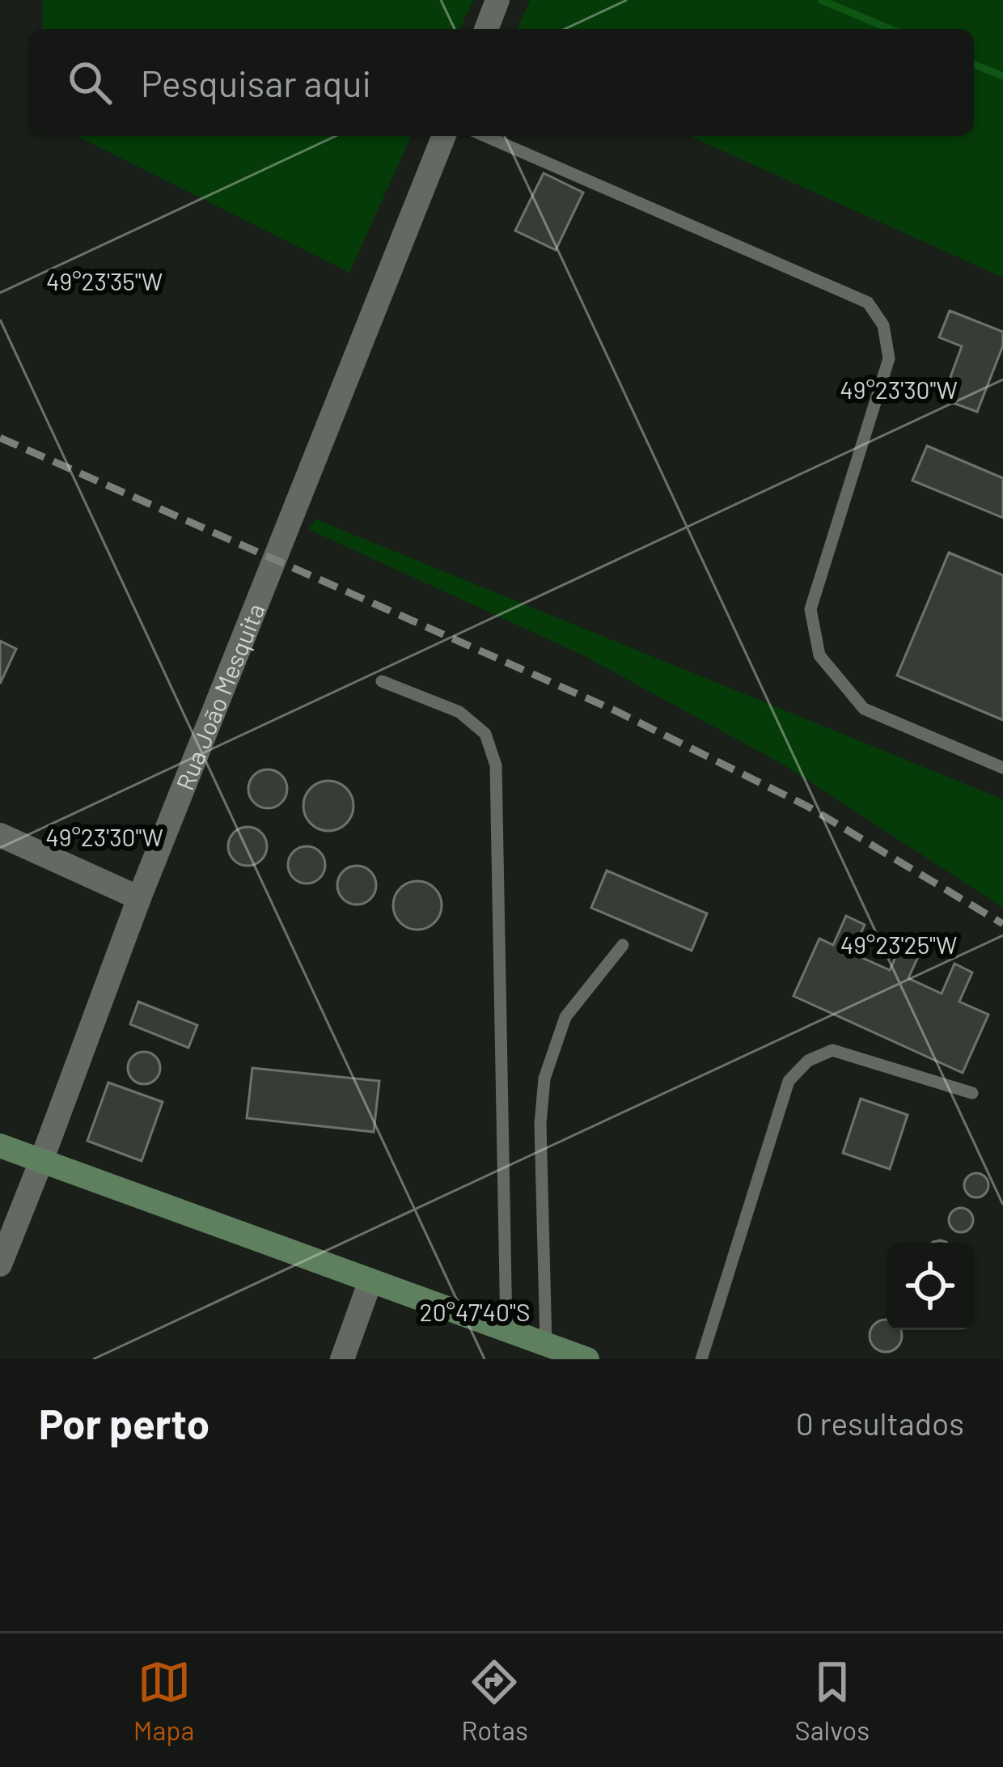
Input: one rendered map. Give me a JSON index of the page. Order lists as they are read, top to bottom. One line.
{"streets":{"street":["Rua João Mesquita"]},"page":{"search":"Pesquisar aqui","heading":["Por perto","0 resultados"],"nav":["Mapa","Rotas","Salvos"]},"coordinates":["49°23'35\"W","49°23'30\"W","49°23'25\"W","20°47'40\"S"]}
